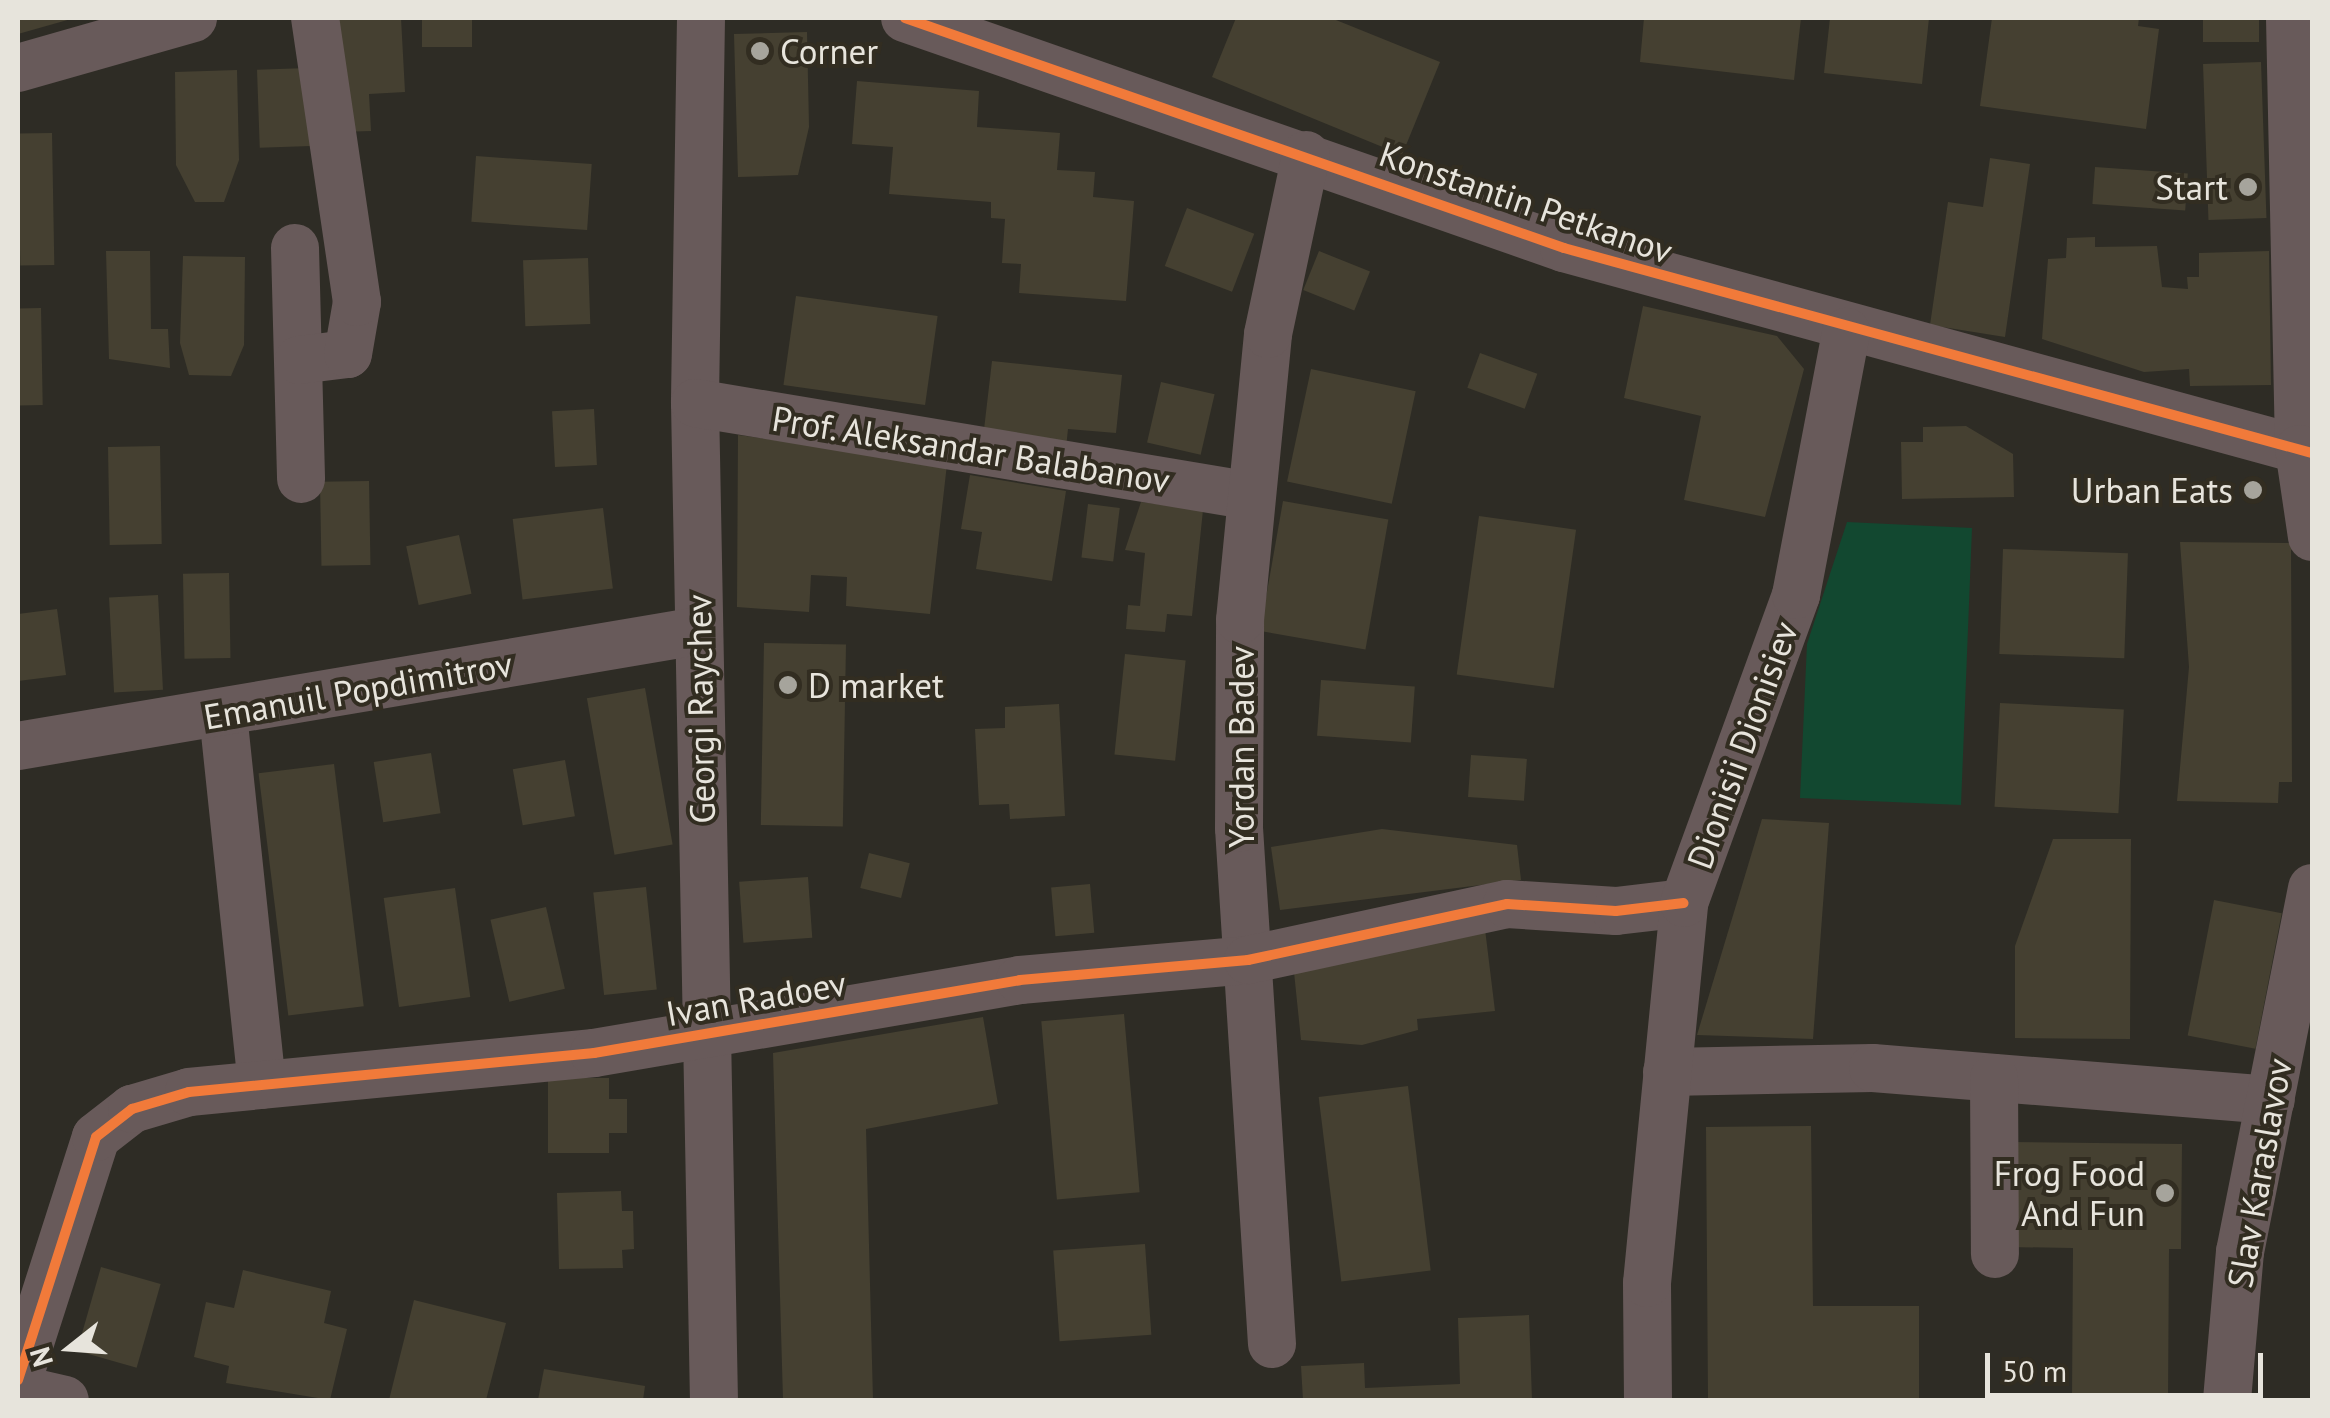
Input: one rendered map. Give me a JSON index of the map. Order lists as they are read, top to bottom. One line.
{"streets":{"street":["Konstantin Petkanov","Prof. Aleksandar Balabanov","Emanuil Popdimitrov","Georgi Raychev","Dionisii Dionisiev","Yordan Badev","Ivan Radoev","Slav Karaslavov"]},"crossings":[["Konstantin Petkanov","Dionisii Dionisiev"],["Konstantin Petkanov","Yordan Badev"],["Prof. Aleksandar Balabanov","Georgi Raychev"],["Prof. Aleksandar Balabanov","Yordan Badev"],["Emanuil Popdimitrov","Georgi Raychev"],["Georgi Raychev","Ivan Radoev"],["Dionisii Dionisiev","Ivan Radoev"],["Yordan Badev","Ivan Radoev"]],"places":["Corner","Start","Urban Eats","D market","Frog Food And Fun"],"scale_bar":"50 m","north":"left"}
